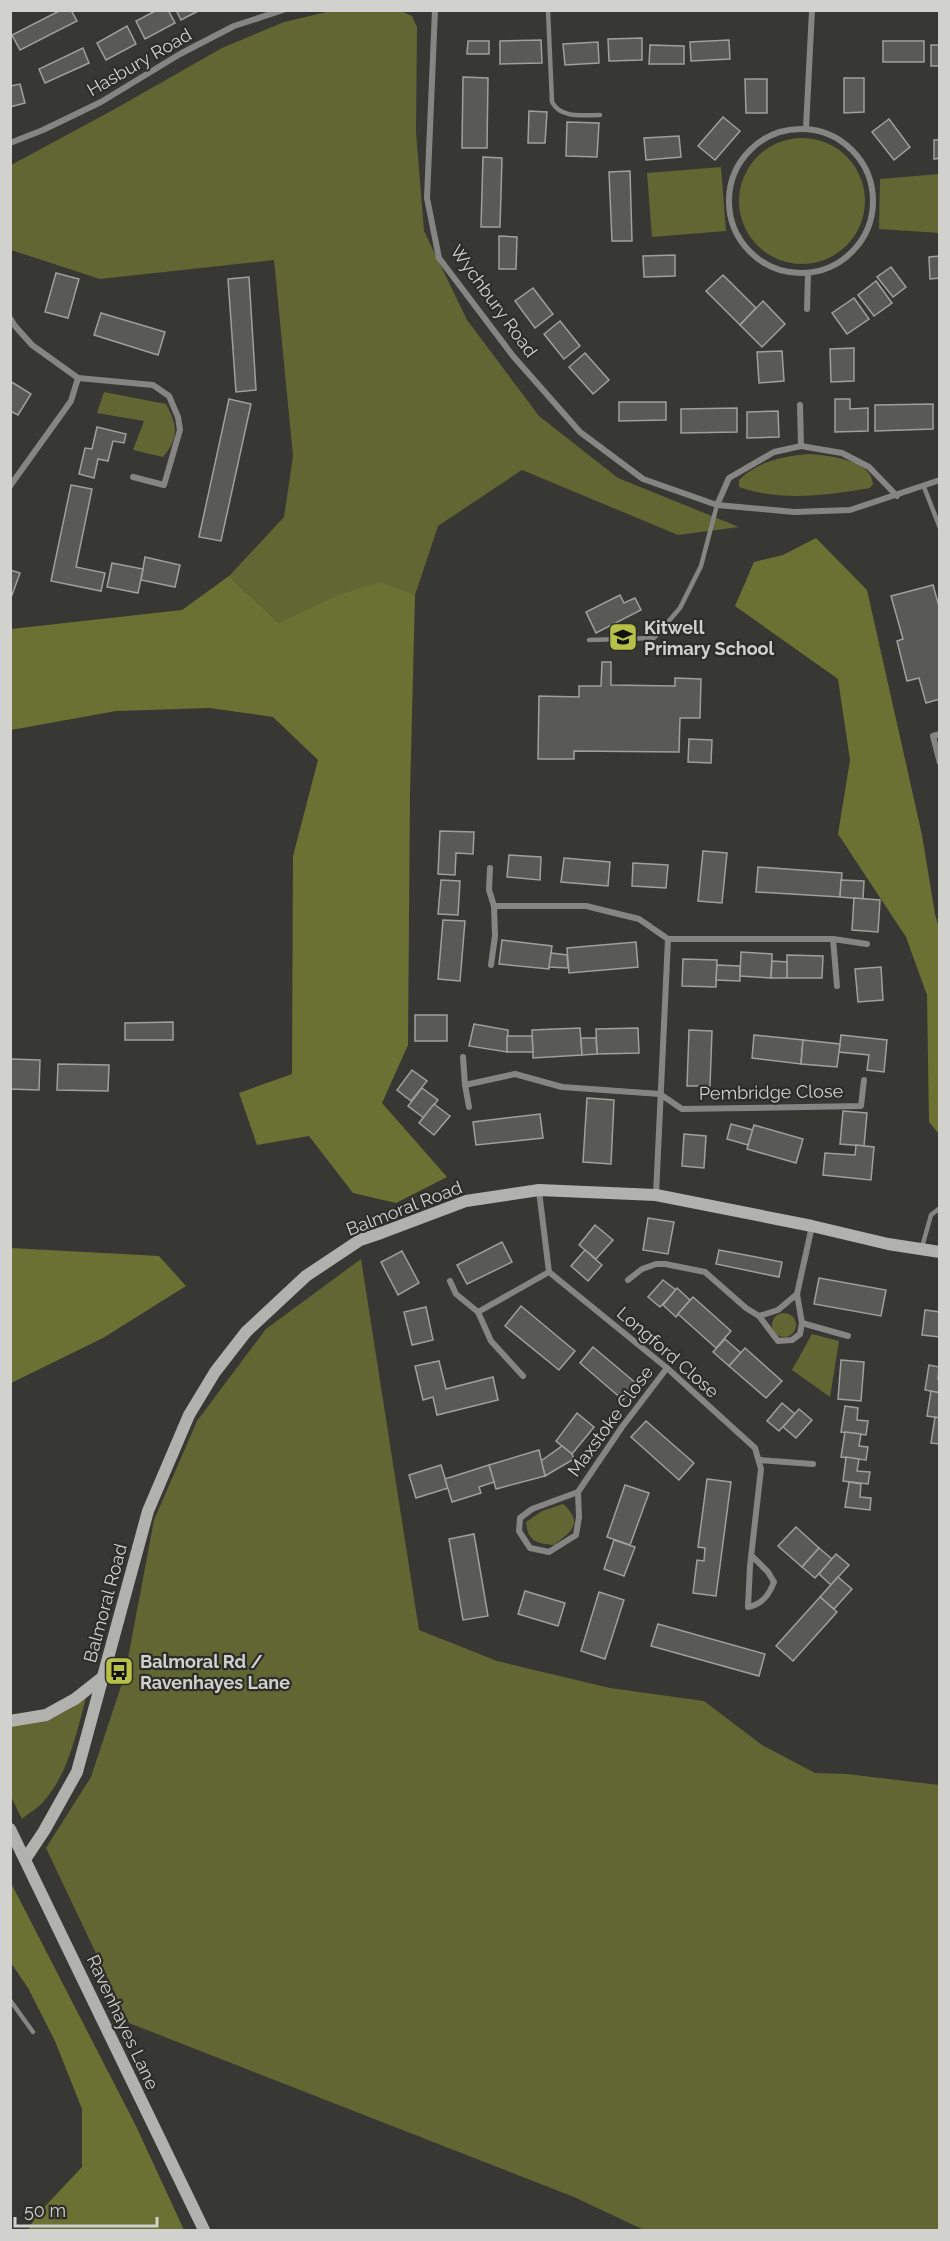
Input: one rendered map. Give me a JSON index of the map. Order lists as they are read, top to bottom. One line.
{"streets":{"street":["Hasbury Road","Wychbury Road","Pembridge Close","Balmoral Road","Longford Close","Maxstoke Close","Ravenhayes Lane"]},"crossings":[["Balmoral Road","Ravenhayes Lane"],["Longford Close","Maxstoke Close"]],"places":{"school or university":["Kitwell Primary School"],"bus stop":["Balmoral Rd / Ravenhayes Lane"]},"scale_bar":"50 m"}
